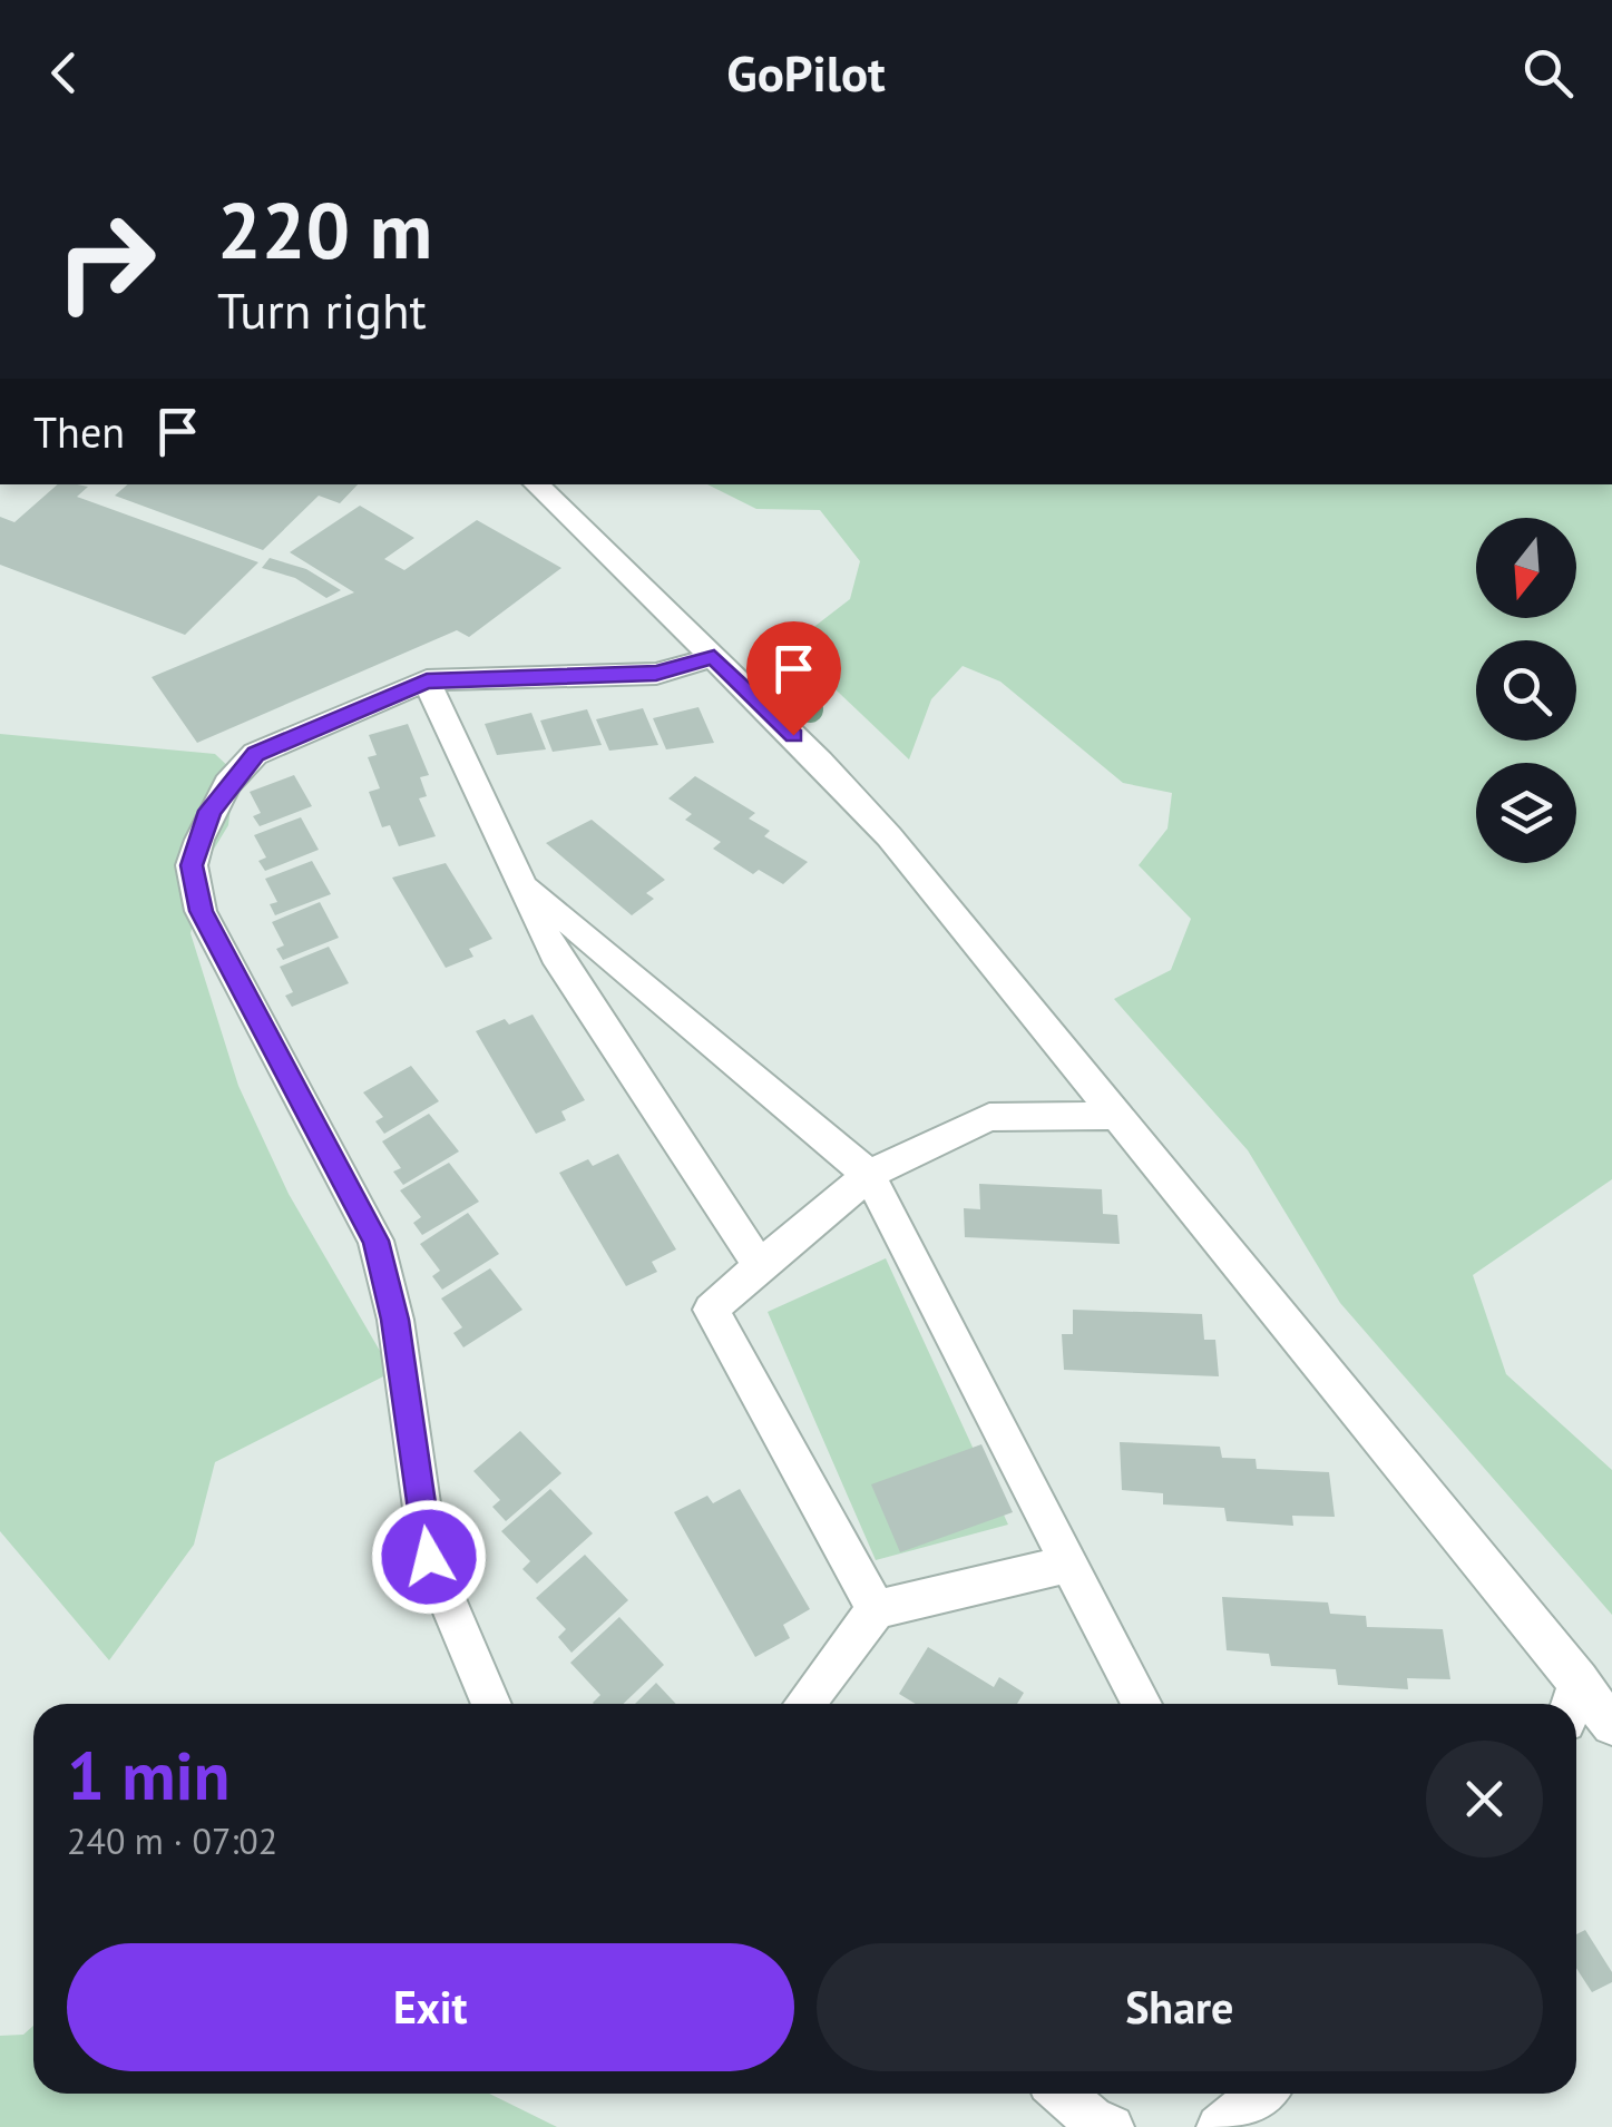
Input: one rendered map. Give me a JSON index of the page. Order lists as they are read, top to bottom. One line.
{"north":"bottom","page":{"header":"GoPilot","turn":["220 m","Turn right"],"then":"Then","heading":["1 min","240 m · 07:02"],"buttons":["Exit","Share"]}}
